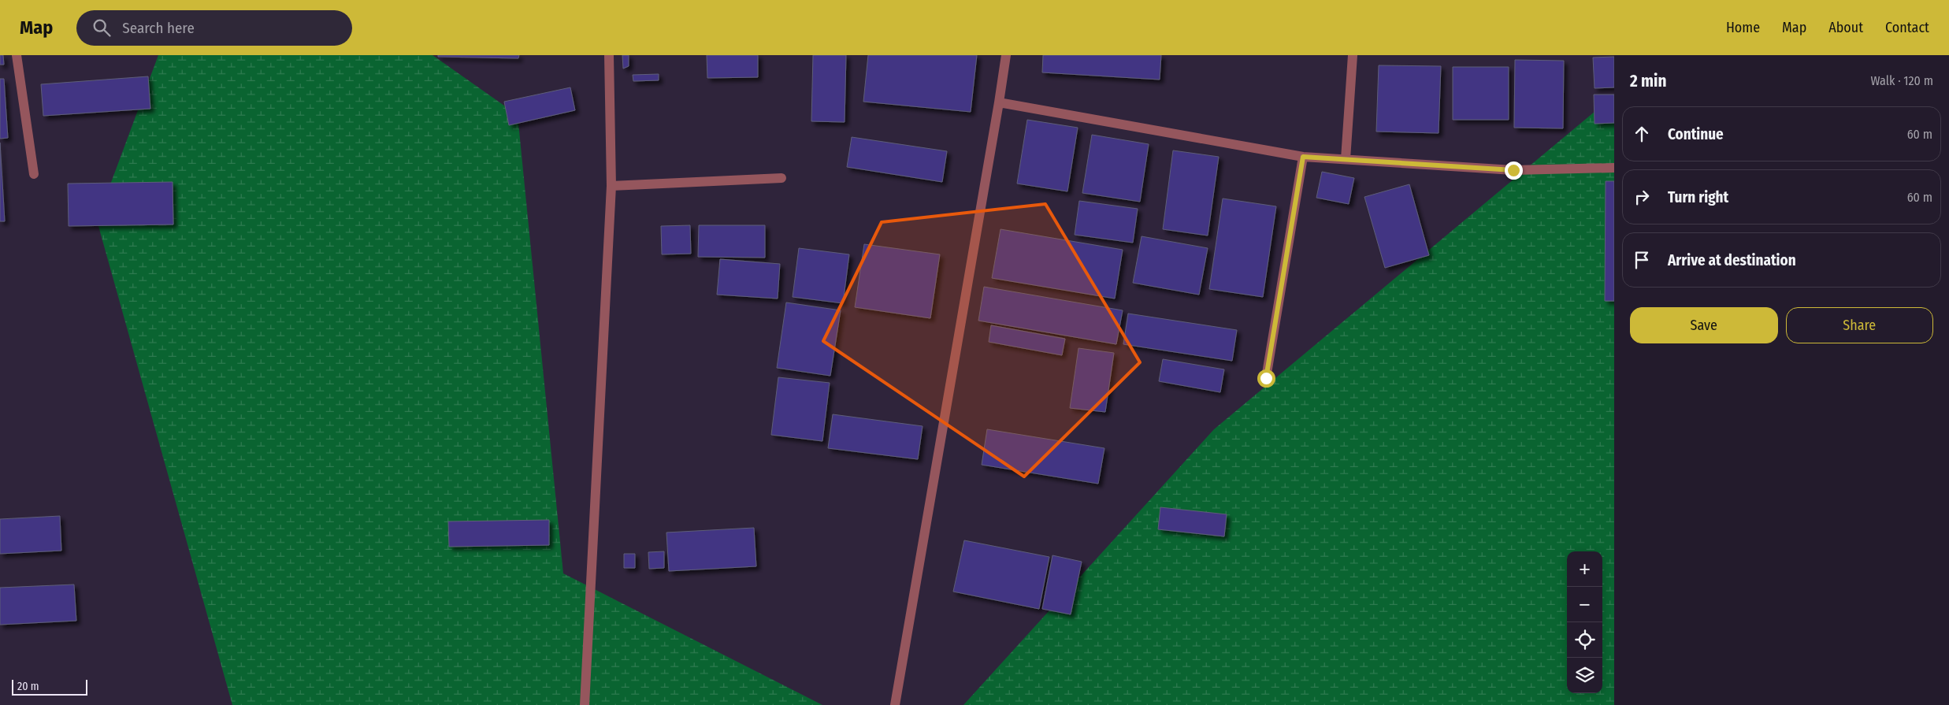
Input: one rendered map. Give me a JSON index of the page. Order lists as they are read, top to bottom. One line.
{"scale_bar":"20 m","page":{"header":"Map","search":"Search here","nav":["Home","Map","About","Contact"],"heading":["2 min","Walk · 120 m"],"list":[["Continue","60 m"],["Turn right","60 m"],"Arrive at destination"],"buttons":["Save","Share"],"map_buttons":["+","−"],"scale":"20 m"}}
